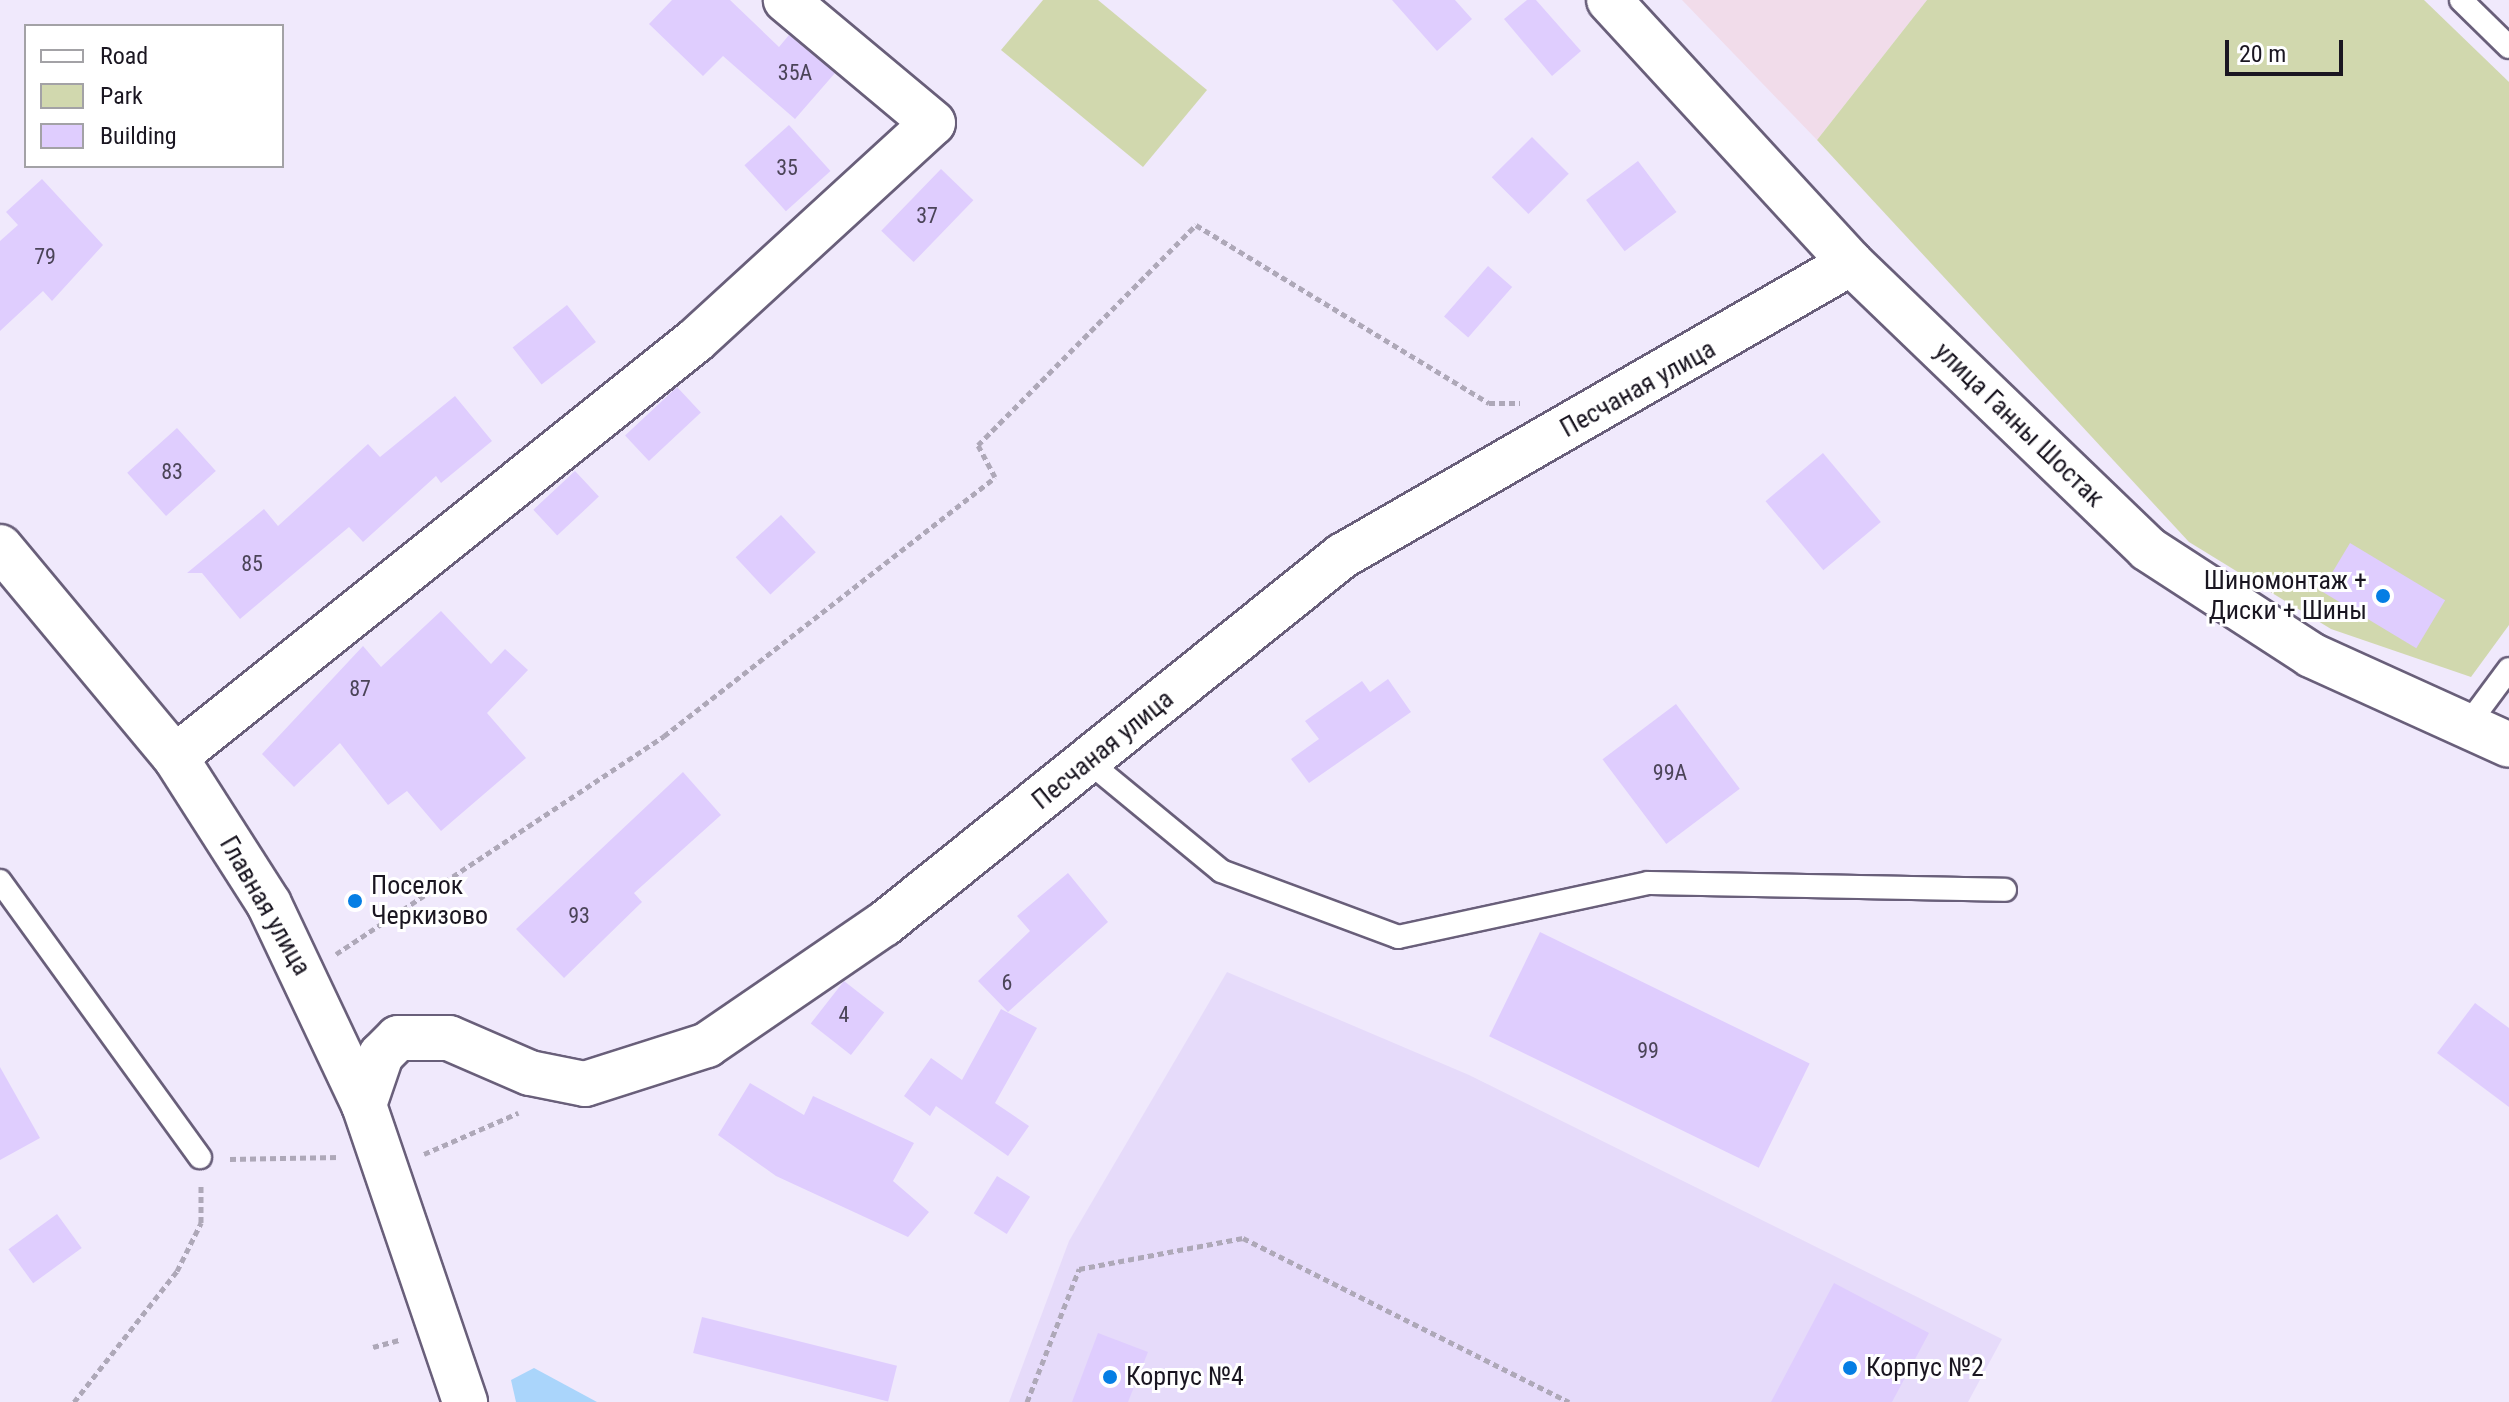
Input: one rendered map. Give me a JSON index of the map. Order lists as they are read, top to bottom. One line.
{"streets":{"main road":["Песчаная улица","улица Ганны Шостак","Главная улица"]},"crossings":[["Песчаная улица","улица Ганны Шостак"],["Песчаная улица","Главная улица"]],"places":["Шиномонтаж + Диски + Шины","Поселок Черкизово","Корпус №2","Корпус №4"],"house_numbers":["35А","35","37","79","83","85","87","99А","93","6","4","99"],"legend":["Road","Park","Building"],"scale_bar":"20 m"}
